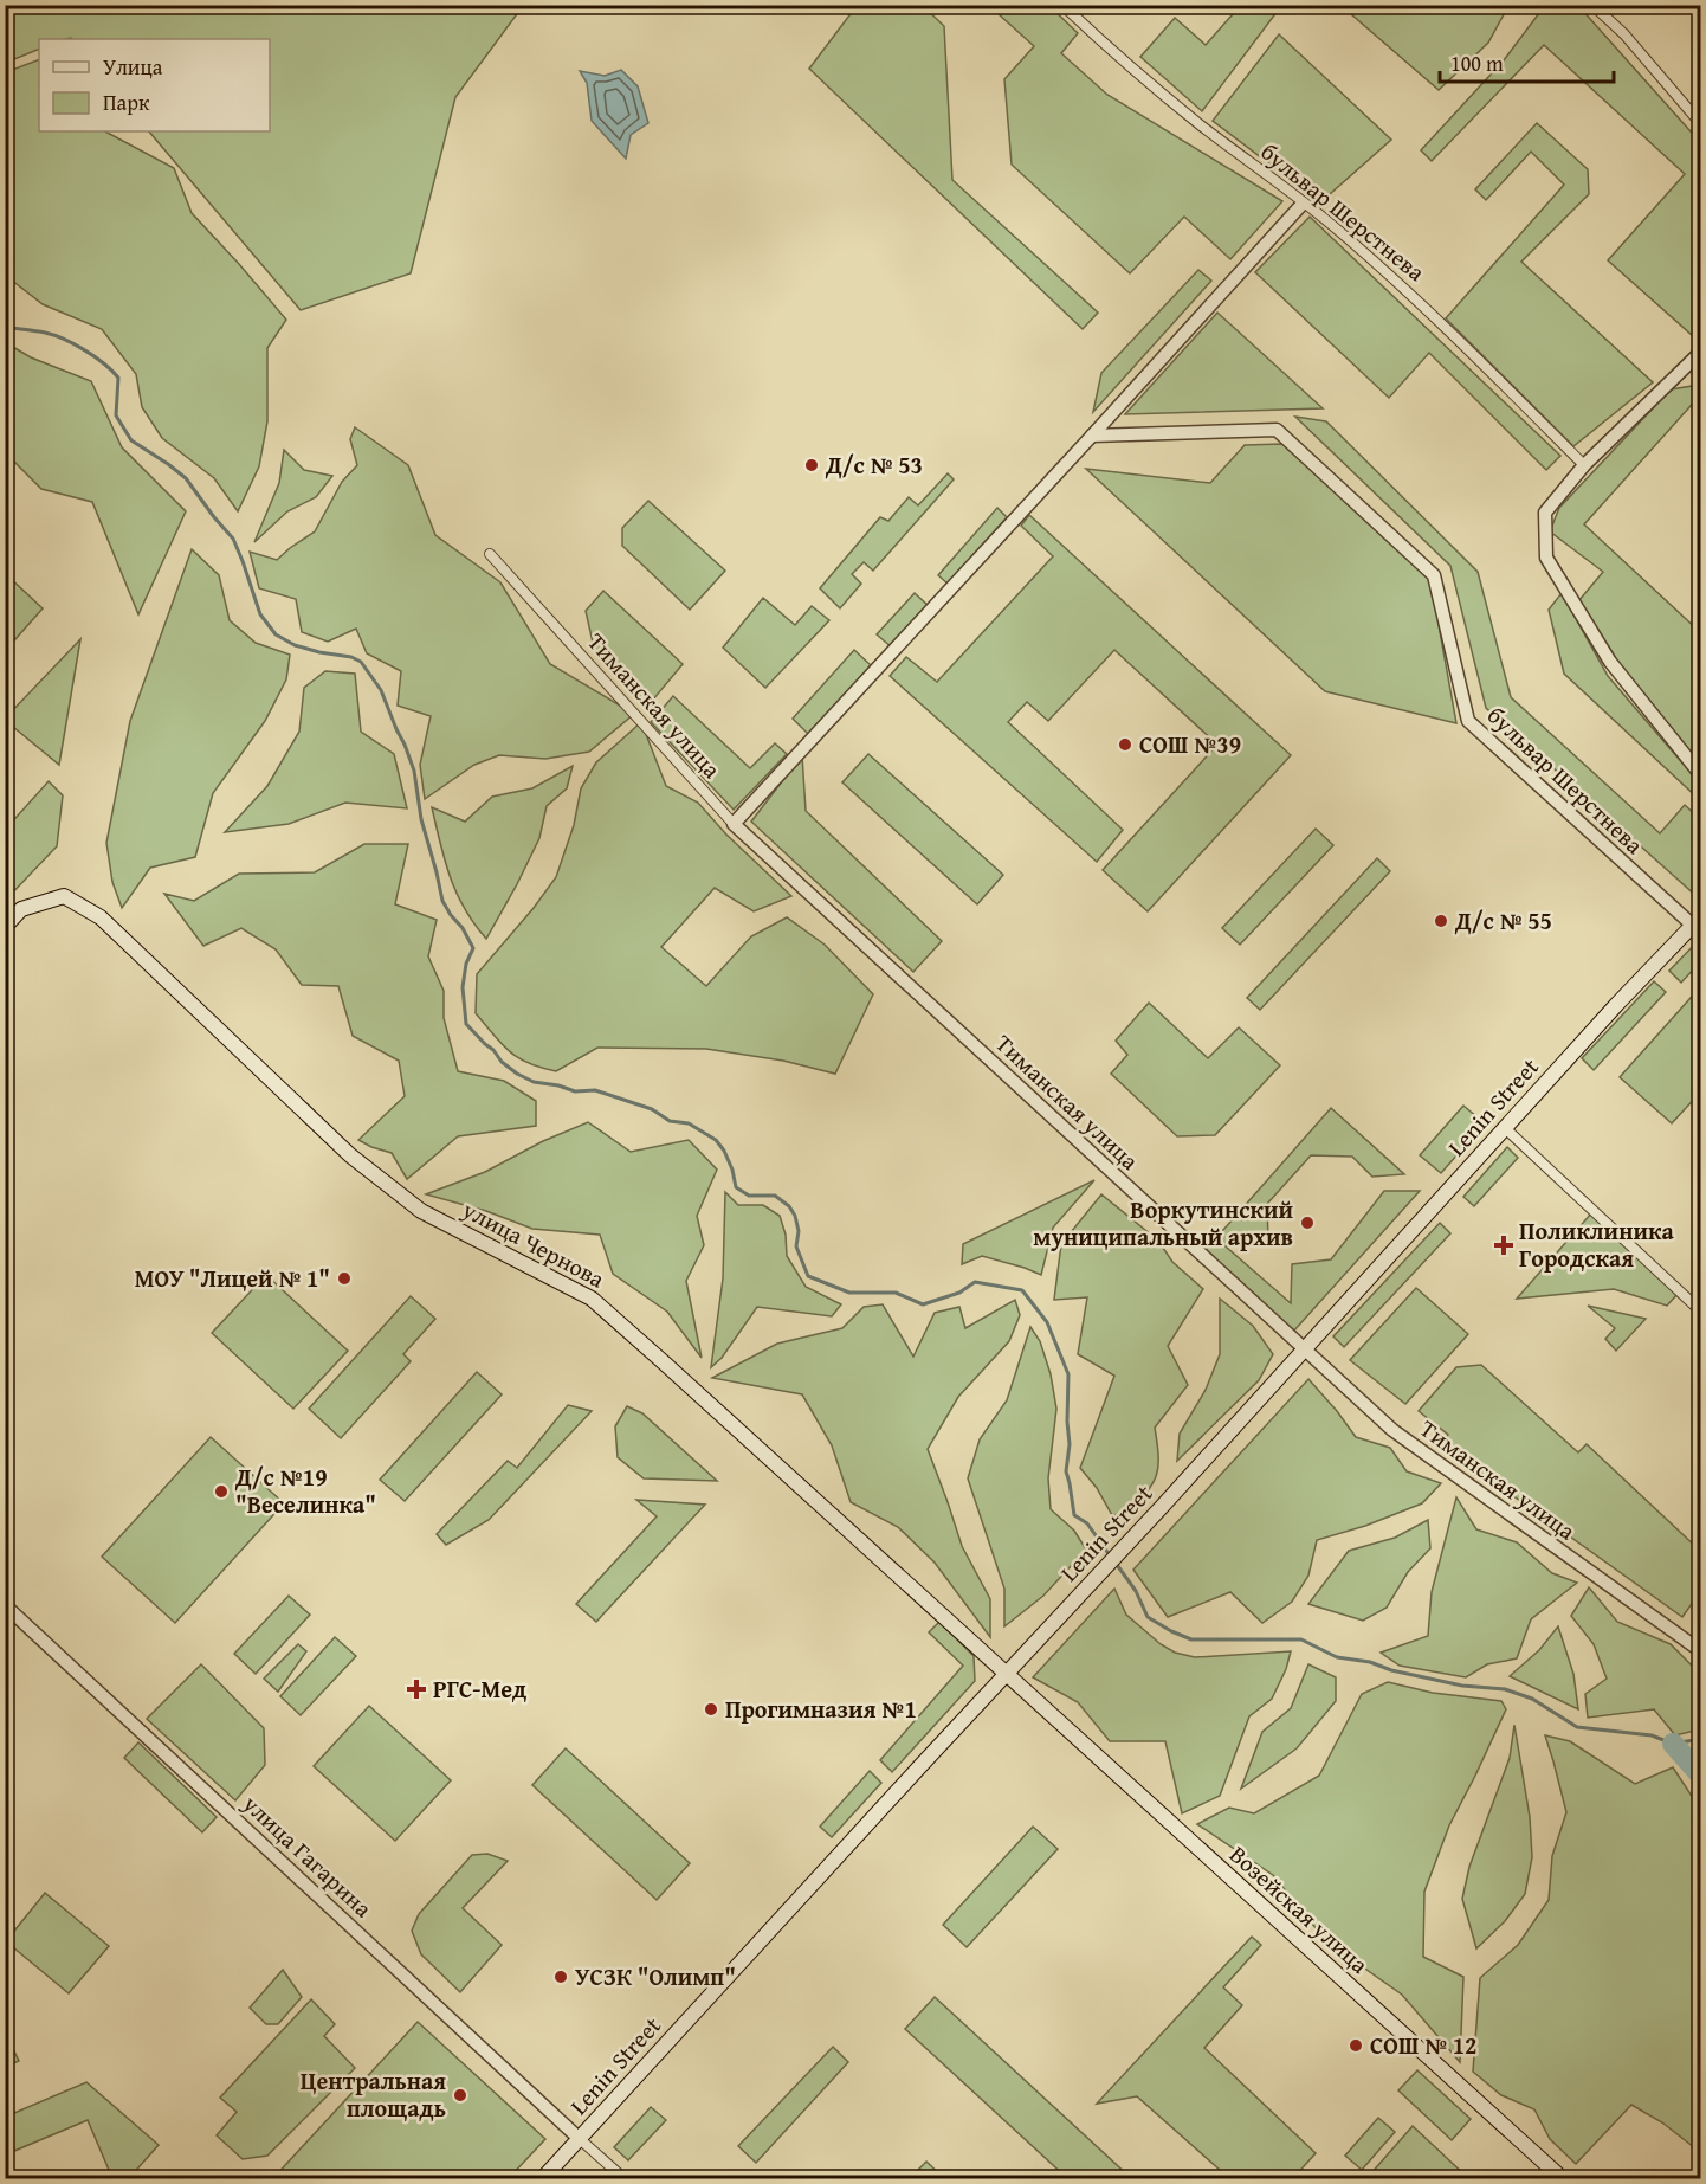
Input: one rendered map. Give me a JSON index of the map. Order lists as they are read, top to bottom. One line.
{"streets":{"main road":["Lenin Street","улица Чернова","Возейская улица"],"street":["бульвар Шерстнева","Тиманская улица","улица Гагарина"]},"crossings":[["бульвар Шерстнева","Lenin Street"],["Тиманская улица","Lenin Street"],["Lenin Street","улица Чернова"],["Lenin Street","улица Гагарина"],["Lenin Street","Возейская улица"],["улица Чернова","Возейская улица"]],"places":{"other":["Д/с № 53","СОШ №39","Д/с № 55","Воркутинский муниципальный архив","МОУ \"Лицей № 1\"","Д/с №19 \"Веселинка\"","Прогимназия №1","УСЗК \"Олимп\"","СОШ № 12","Центральная площадь"],"health":["Поликлиника Городская","РГС-Мед"]},"legend":["Улица","Парк"],"scale_bar":"100 m"}
